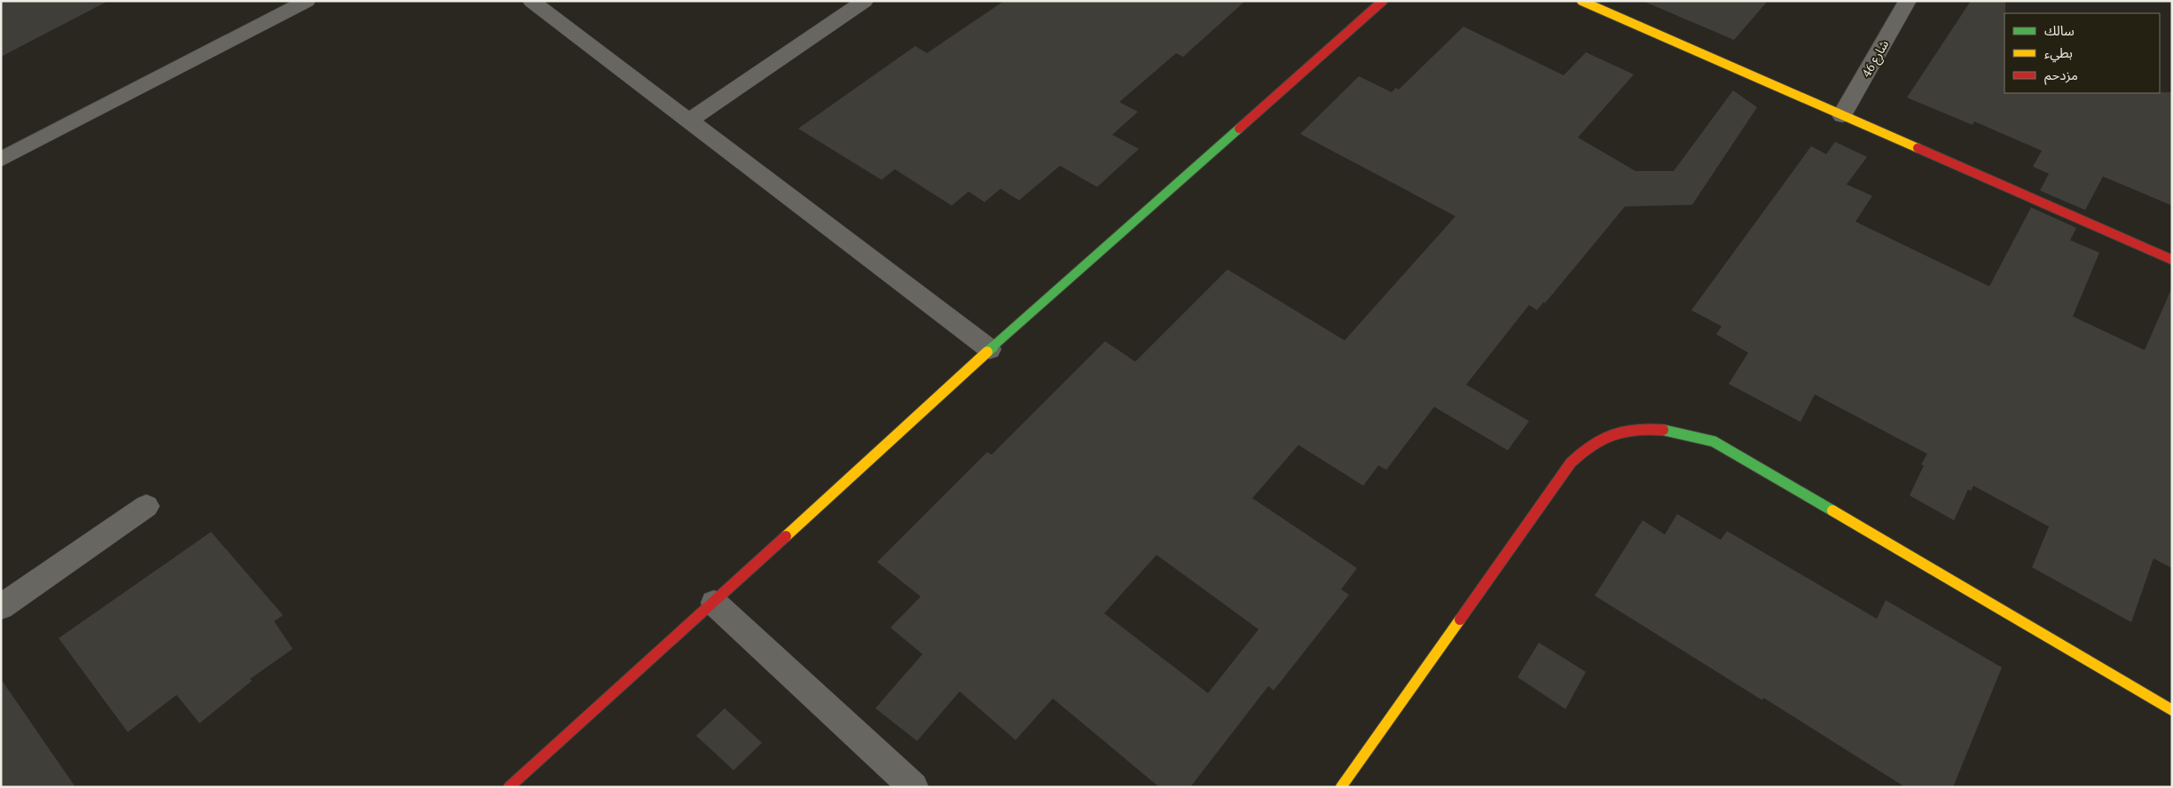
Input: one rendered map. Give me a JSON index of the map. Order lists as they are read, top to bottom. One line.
{"streets":{"street":["شارع 46"]},"legend":["سالك","بطيء","مزدحم"]}
